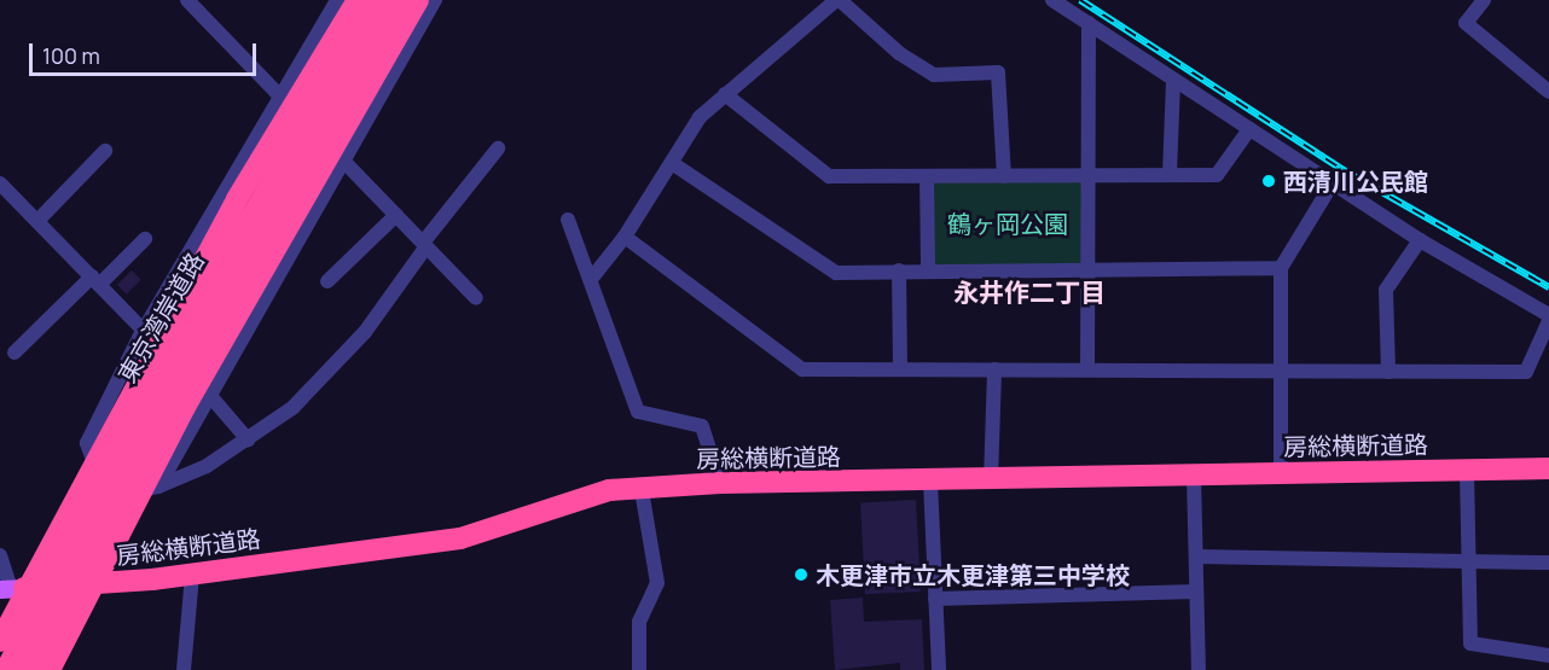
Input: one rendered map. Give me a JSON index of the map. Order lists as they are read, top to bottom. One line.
{"streets":{"highway":["東京湾岸道路","房総横断道路"]},"districts":["永井作二丁目"],"parks":["鶴ヶ岡公園"],"places":["西清川公民館","木更津市立木更津第三中学校"],"scale_bar":"100 m"}
